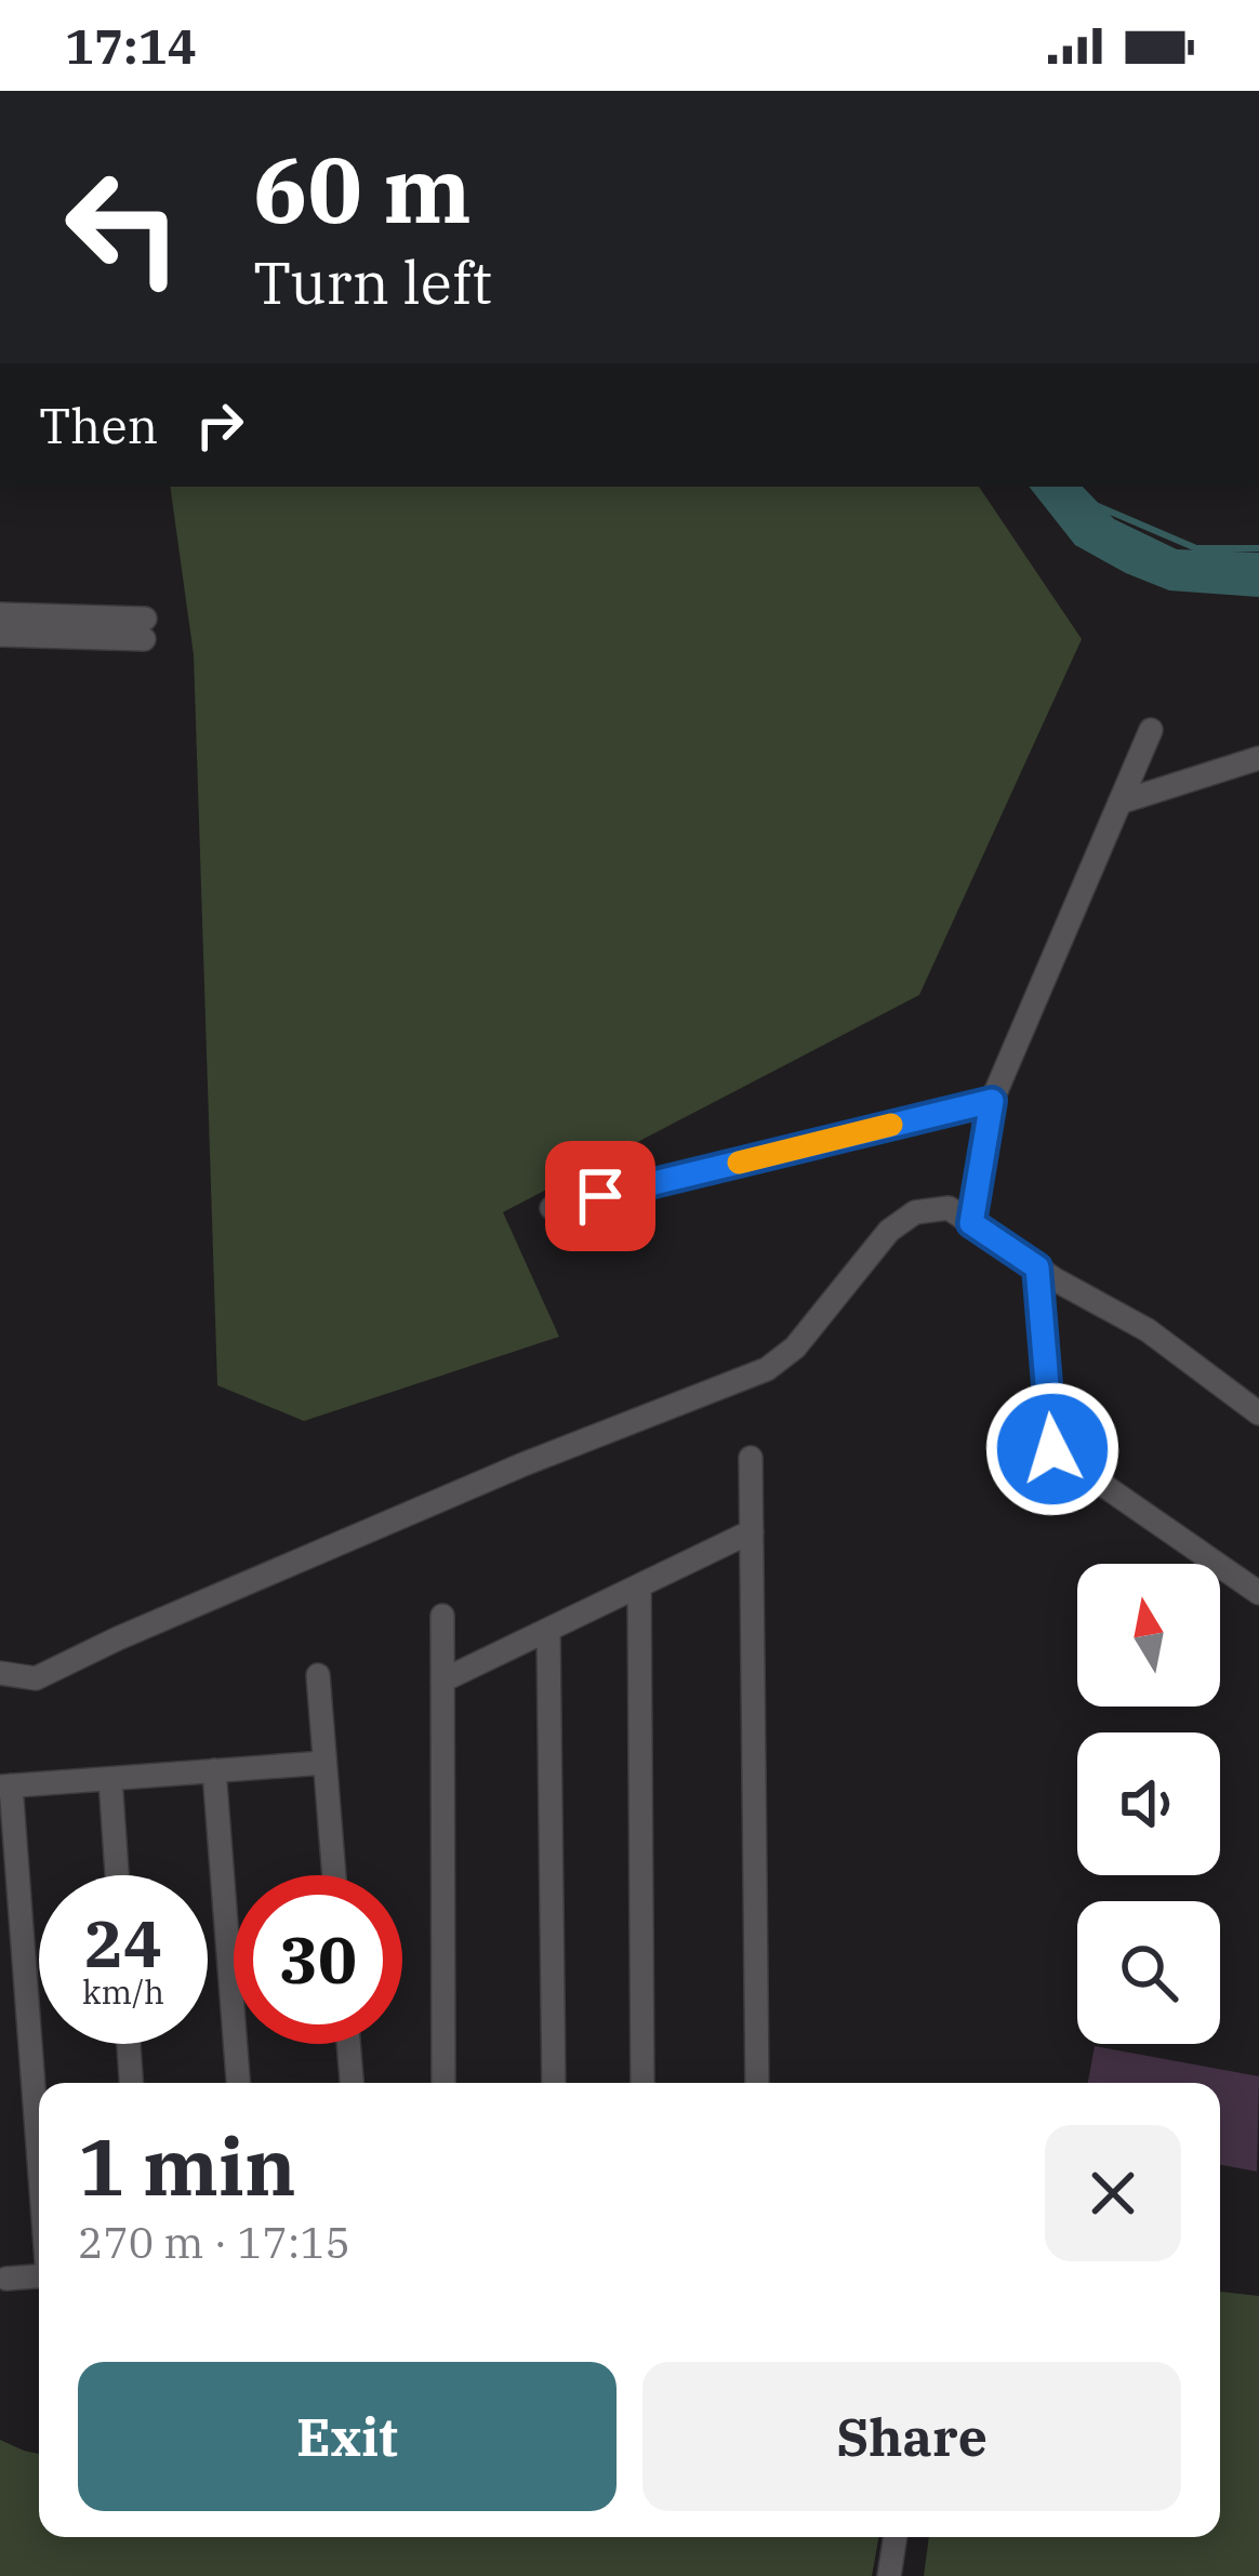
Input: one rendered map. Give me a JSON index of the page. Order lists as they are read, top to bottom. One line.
{"north":"top","page":{"status":"17:14","turn":["60 m","Turn left"],"then":"Then","speed":"24 km/h","limit":"30","heading":["1 min","270 m · 17:15"],"buttons":["Exit","Share"]}}
